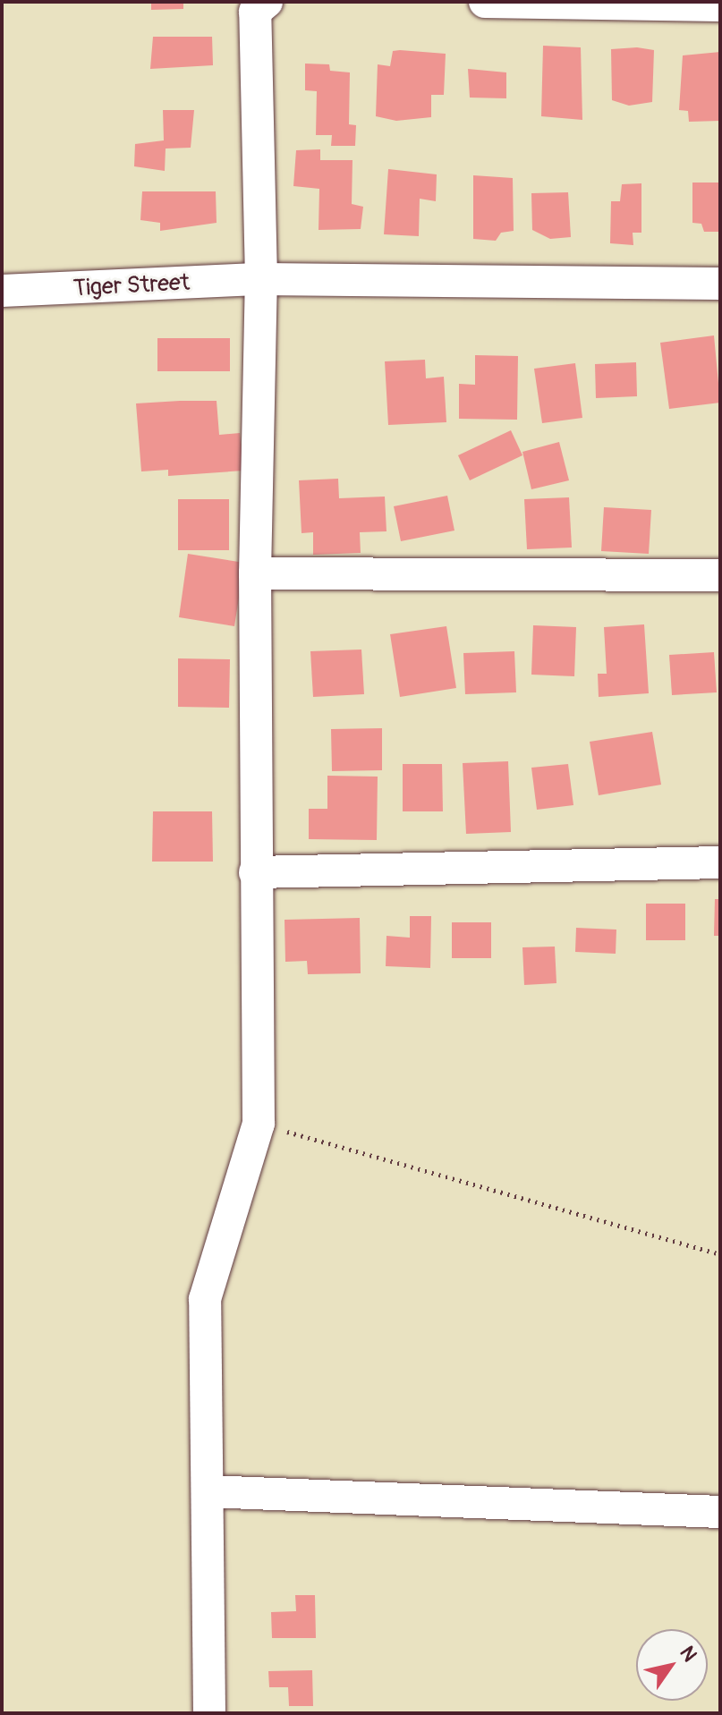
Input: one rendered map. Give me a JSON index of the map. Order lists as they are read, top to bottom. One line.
{"streets":{"street":["Tiger Street"]},"north":"top right"}
